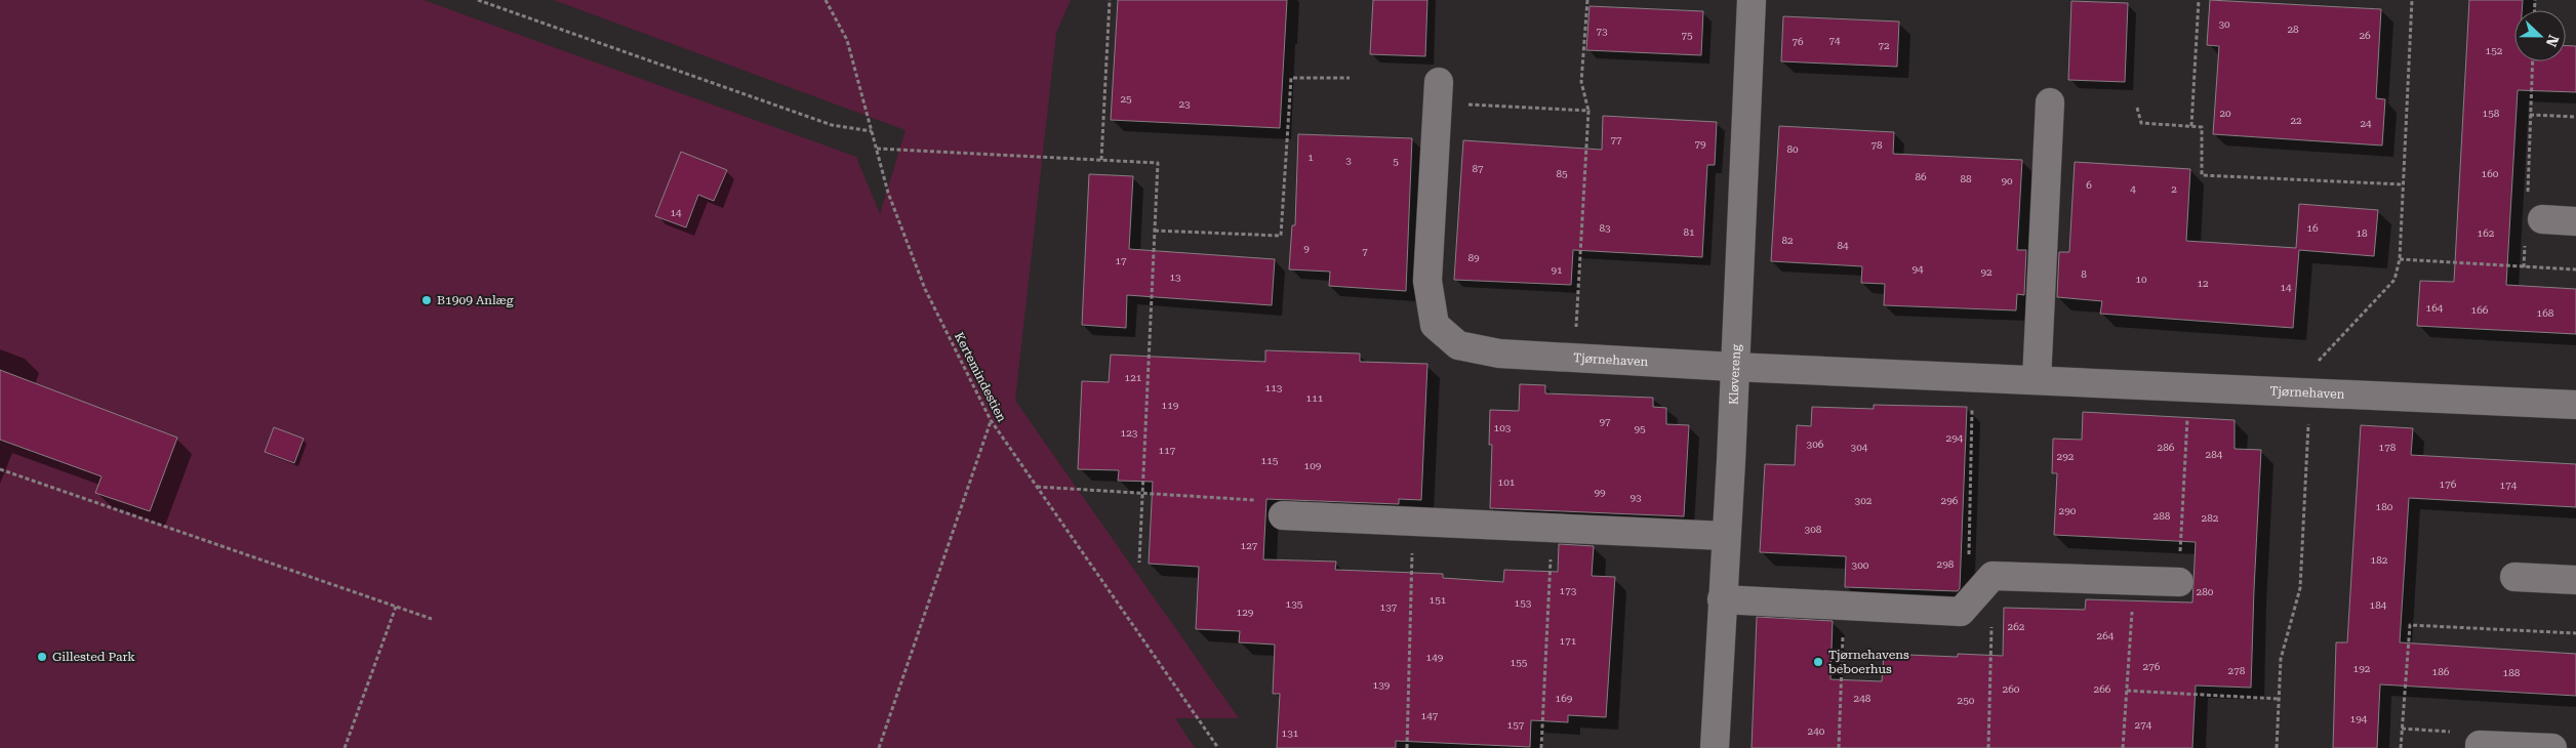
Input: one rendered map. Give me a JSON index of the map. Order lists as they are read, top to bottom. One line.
{"streets":{"street":["Tjørnehaven","Kløvereng"],"path":["Kertemindestien"]},"crossings":[["Tjørnehaven","Kløvereng"]],"places":["B1909 Anlæg","Gillested Park","Tjørnehavens beboerhus"],"house_numbers":["30","28","73","75","26","74","76","72","152","25","23","20","158","22","24","77","79","78","80","1","3","5","87","85","160","86","88","90","6","4","2","14","83","16","81","18","162","82","84","9","7","89","17","94","91","92","8","13","10","12","14","164","166","168","121","113","111","119","97","103","95","123","294","306","304","286","178","117","284","292","115","109","101","176","174","99","93","302","296","180","290","288","282","308","127","182","298","300","173","280","151","153","135","184","137","129","262","264","171","149","155","276","192","278","186","188","139","260","266","169","248","250","147","194","157","274","240","131"],"north":"right"}
